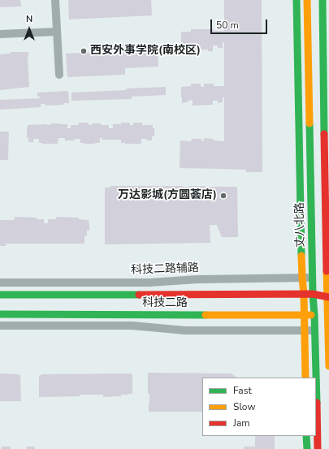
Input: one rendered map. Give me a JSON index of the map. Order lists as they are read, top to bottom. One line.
{"streets":{"main road":["丈八北路","科技二路"],"street":["科技二路辅路"]},"crossings":[["丈八北路","科技二路辅路"],["丈八北路","科技二路"]],"places":["西安外事学院(南校区)","万达影城(方圆荟店)"],"legend":["Fast","Slow","Jam"],"scale_bar":"50 m","north":"top"}
